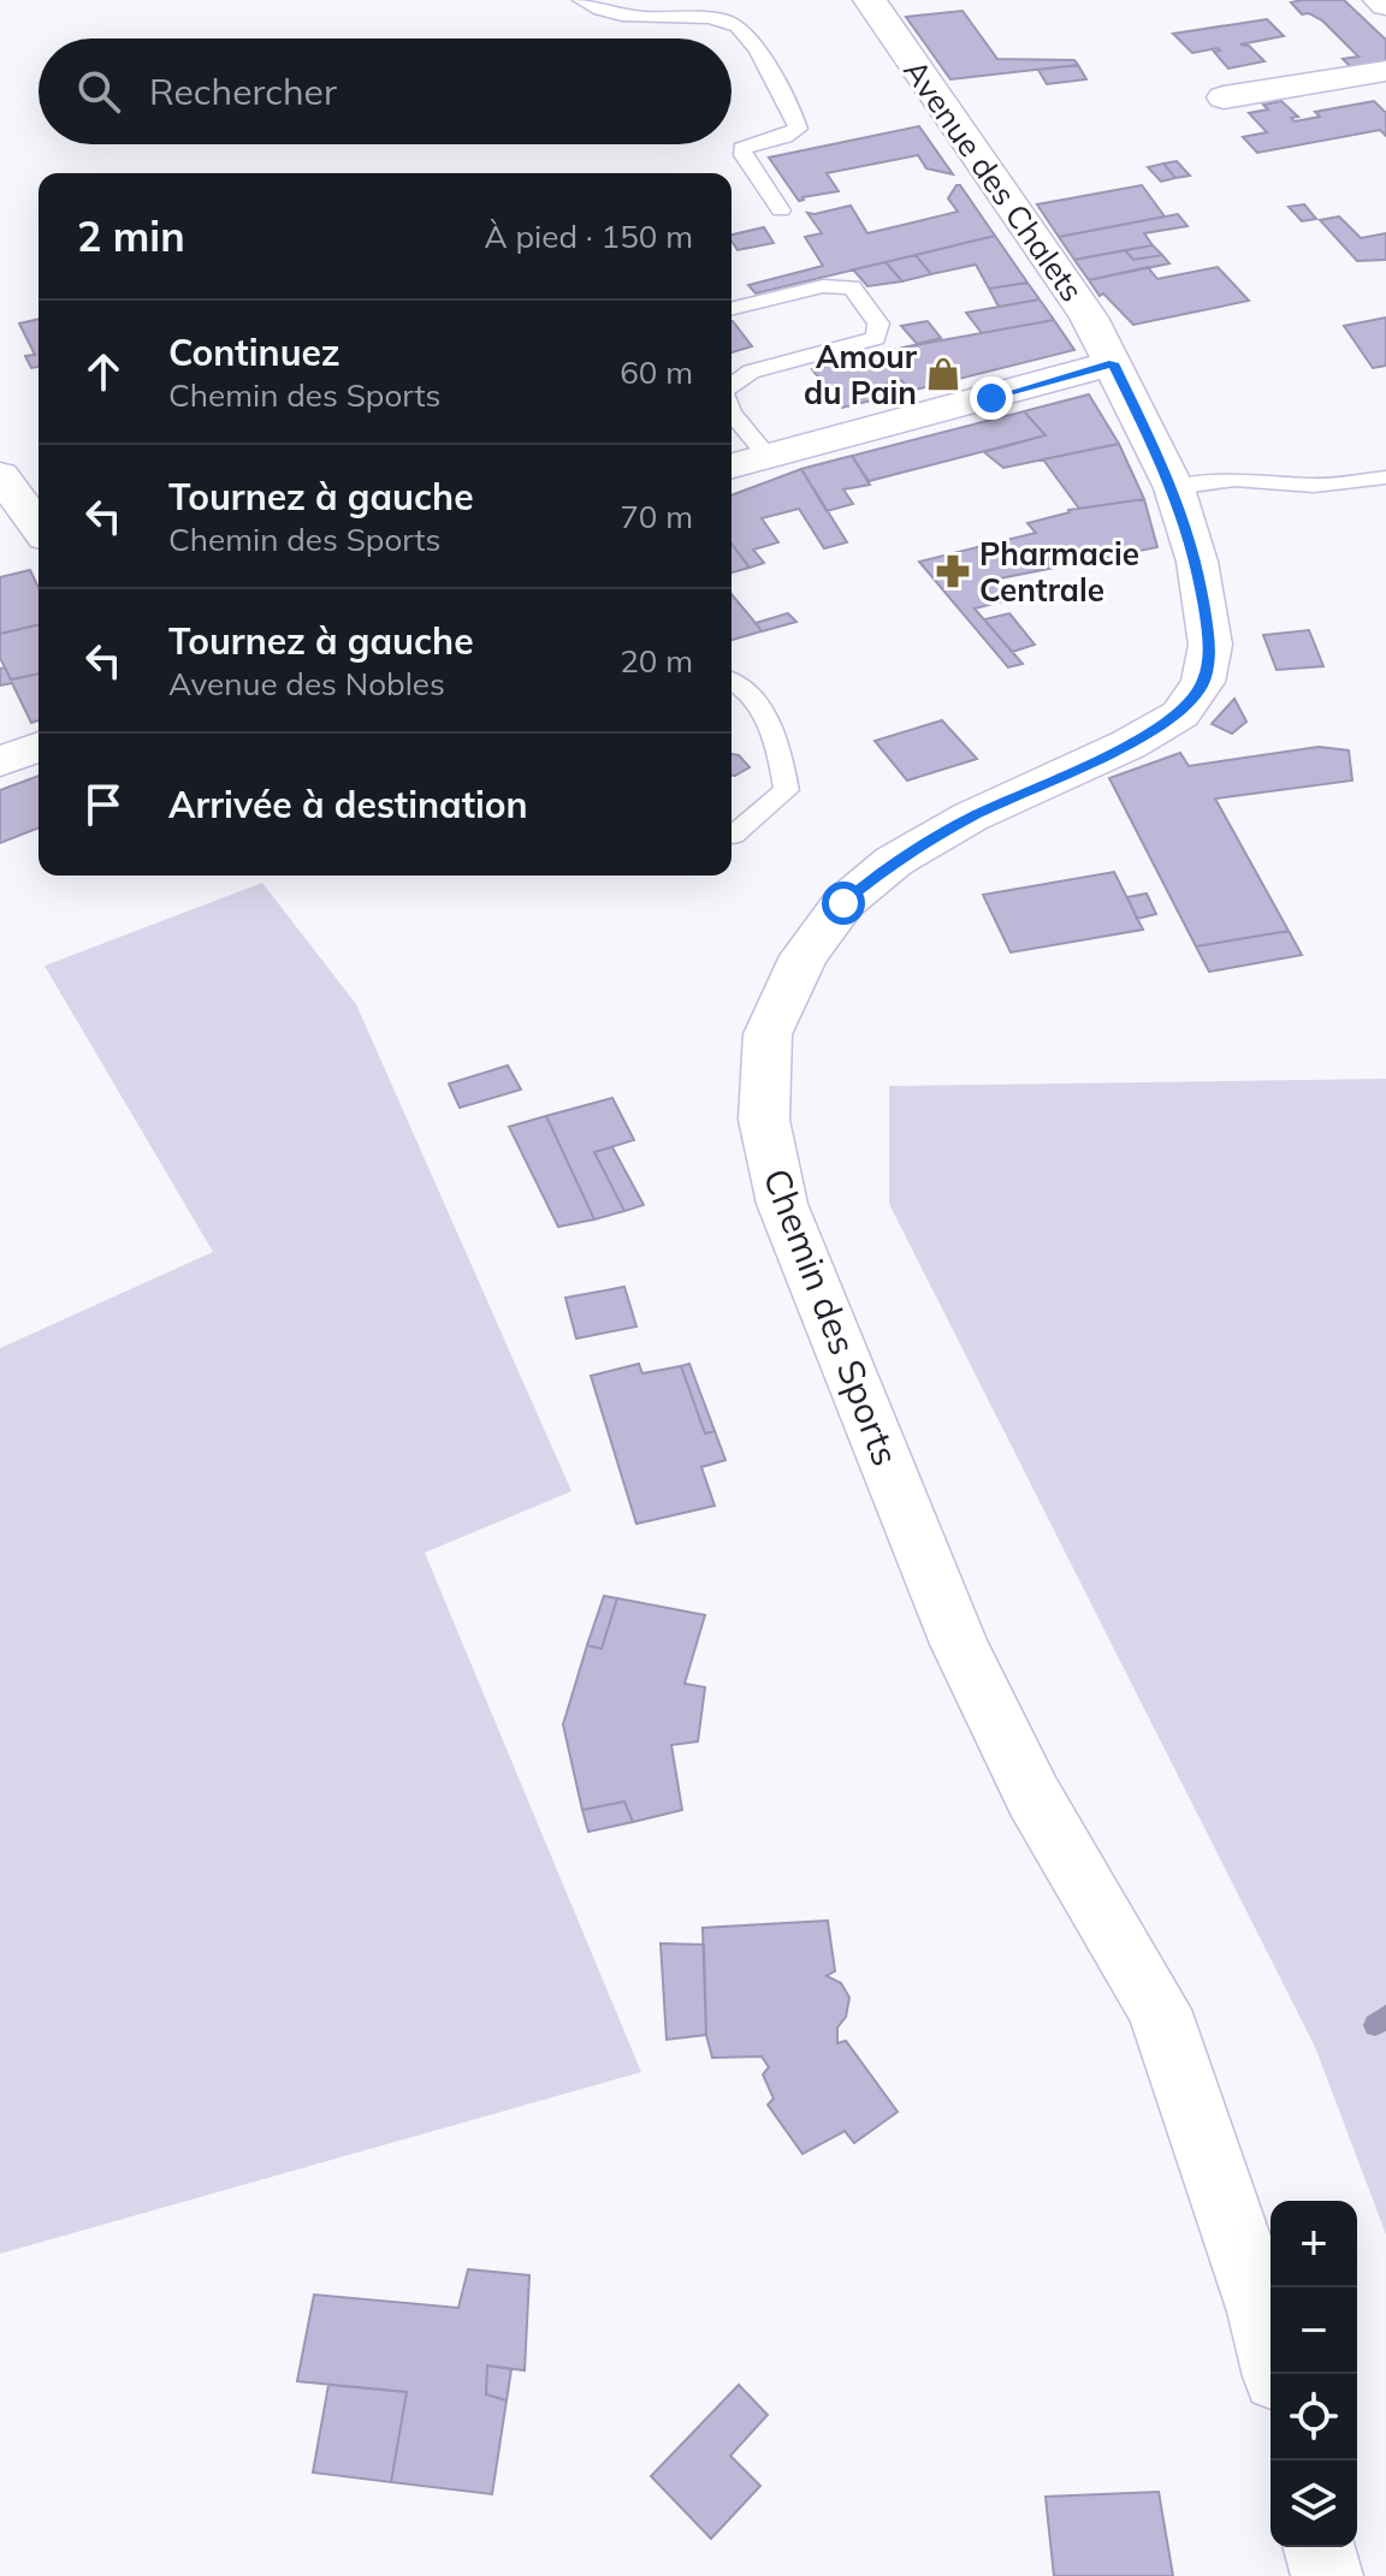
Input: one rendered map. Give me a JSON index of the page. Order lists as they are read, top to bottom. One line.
{"streets":{"street":["Avenue des Chalets","Chemin des Sports"]},"crossings":[["Avenue des Chalets","Chemin des Sports"]],"places":{"shop":["Amour du Pain"],"pharmacy":["Pharmacie Centrale"]},"page":{"search":"Rechercher","heading":["2 min","À pied · 150 m"],"list":[["Continuez","Chemin des Sports","60 m"],["Tournez à gauche","Chemin des Sports","70 m"],["Tournez à gauche","Avenue des Nobles","20 m"],"Arrivée à destination"],"map_buttons":["+","−"]}}
